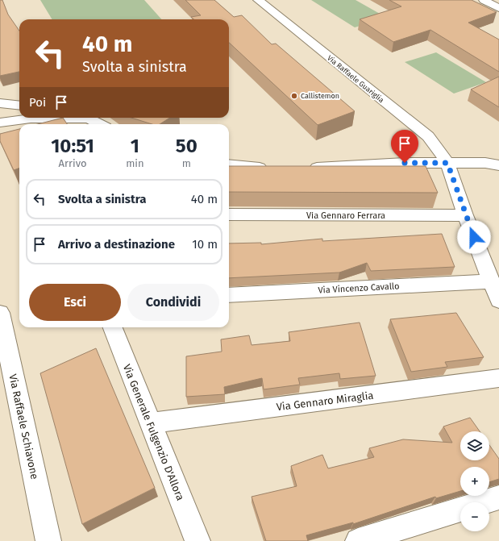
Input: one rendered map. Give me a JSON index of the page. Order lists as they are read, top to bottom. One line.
{"streets":{"street":["Via Raffaele Guariglia","Via Gennaro Ferrara","Via Vincenzo Cavallo","Via Gennaro Miraglia","Via Raffaele Schiavone","Via Generale Fulgenzio D'Allora"]},"crossings":[["Via Raffaele Guariglia","Via Gennaro Ferrara"],["Via Raffaele Guariglia","Via Vincenzo Cavallo"],["Via Gennaro Miraglia","Via Generale Fulgenzio D'Allora"]],"places":["Callistemon"],"page":{"turn":["40 m","Svolta a sinistra"],"then":"Poi","eta":["10:51","Arrivo","1","min","50","m"],"list":[{"name":"Svolta a sinistra","value":"40 m"},{"name":"Arrivo a destinazione","value":"10 m"}],"buttons":["Esci","Condividi"],"map_buttons":["+","−"]}}
